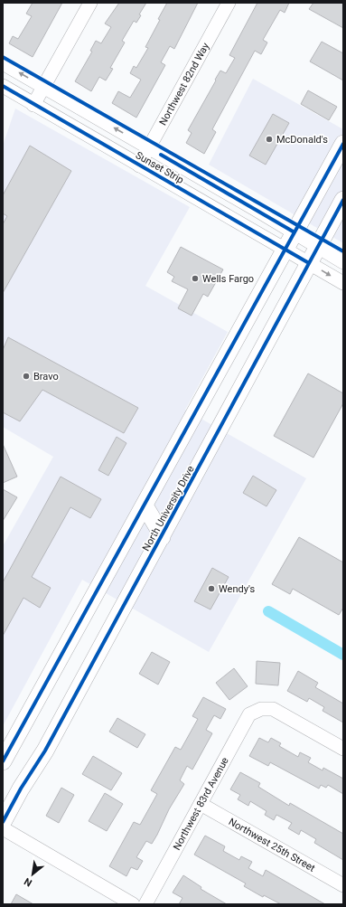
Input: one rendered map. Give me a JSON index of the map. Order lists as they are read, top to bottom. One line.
{"streets":{"main road":["North University Drive"],"street":["Northwest 82nd Way","Sunset Strip","Northwest 83rd Avenue","Northwest 25th Street"]},"crossings":[["Northwest 82nd Way","Sunset Strip"],["Sunset Strip","North University Drive"],["Northwest 83rd Avenue","Northwest 25th Street"]],"places":["McDonald's","Wells Fargo","Bravo","Wendy's"],"north":"bottom left"}
